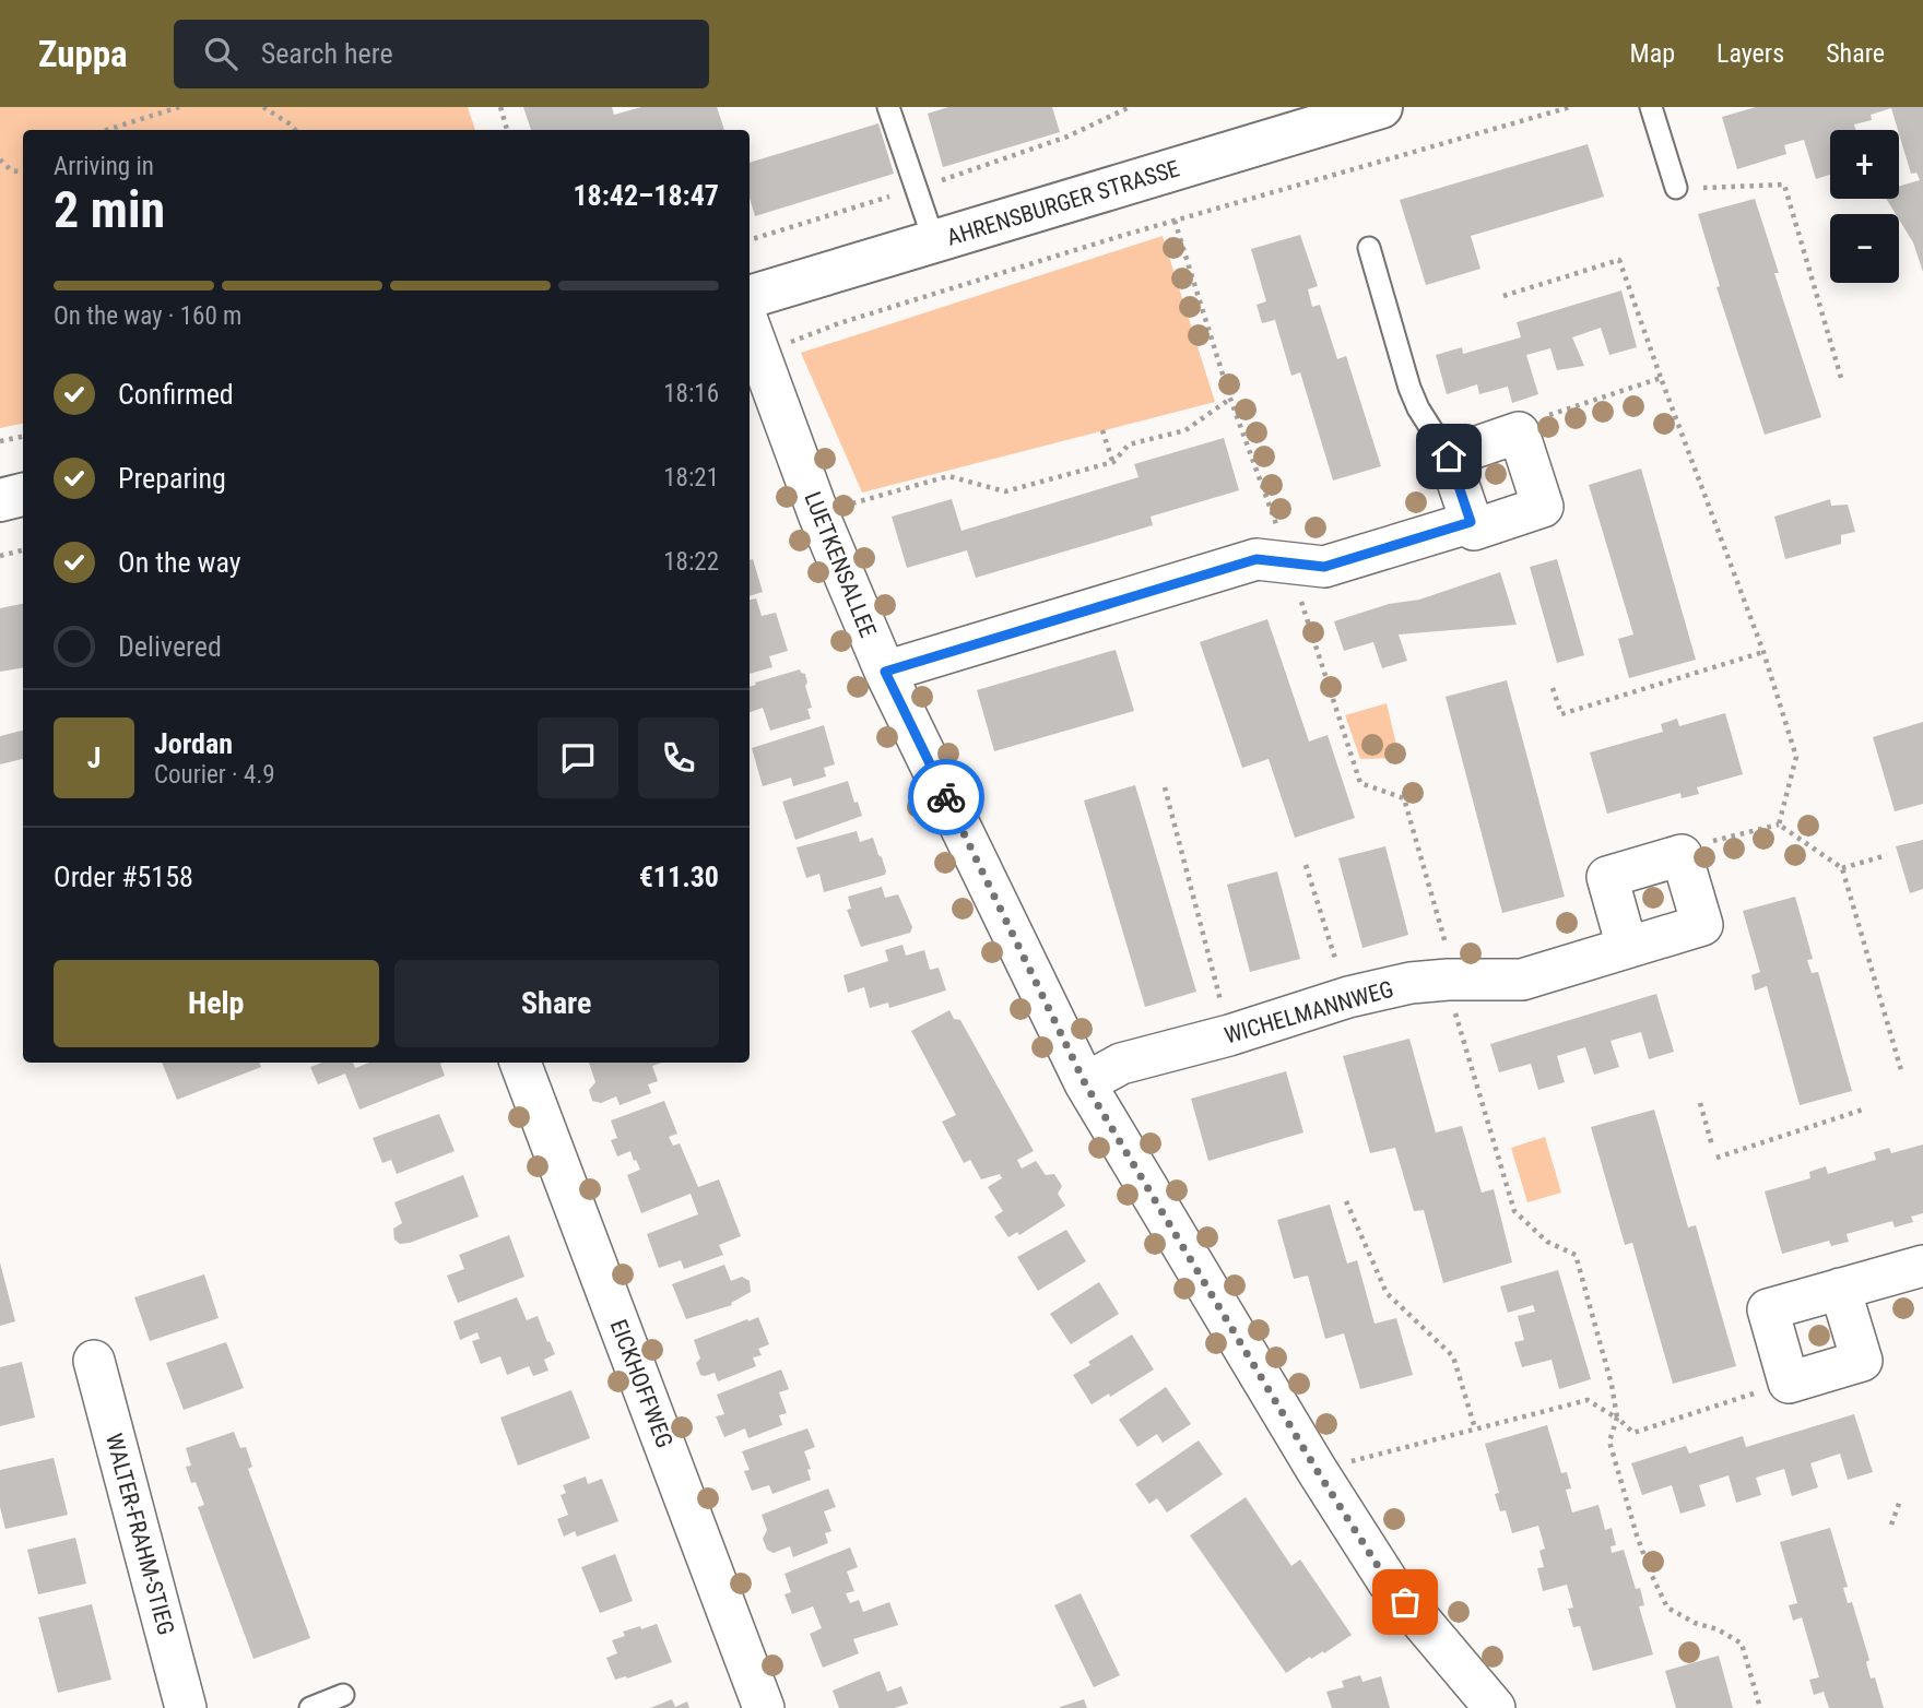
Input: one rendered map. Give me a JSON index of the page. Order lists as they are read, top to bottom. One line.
{"streets":{"main road":["AHRENSBURGER STRASSE"],"street":["LUETKENSALLEE","WICHELMANNWEG","EICKHOFFWEG","WALTER-FRAHM-STIEG"]},"crossings":[["LUETKENSALLEE","WICHELMANNWEG"]],"page":{"header":"Zuppa","search":"Search here","nav":["Map","Layers","Share"],"map_buttons":["+","−"],"heading":["2 min","Arriving in","18:42–18:47"],"panel":["Jordan","Courier · 4.9","Order #5158","€11.30"],"bar":"On the way · 160 m","list":[["Confirmed","18:16"],["Preparing","18:21"],["On the way","18:22"],"Delivered"],"round":"J","buttons":["Help","Share"]}}
